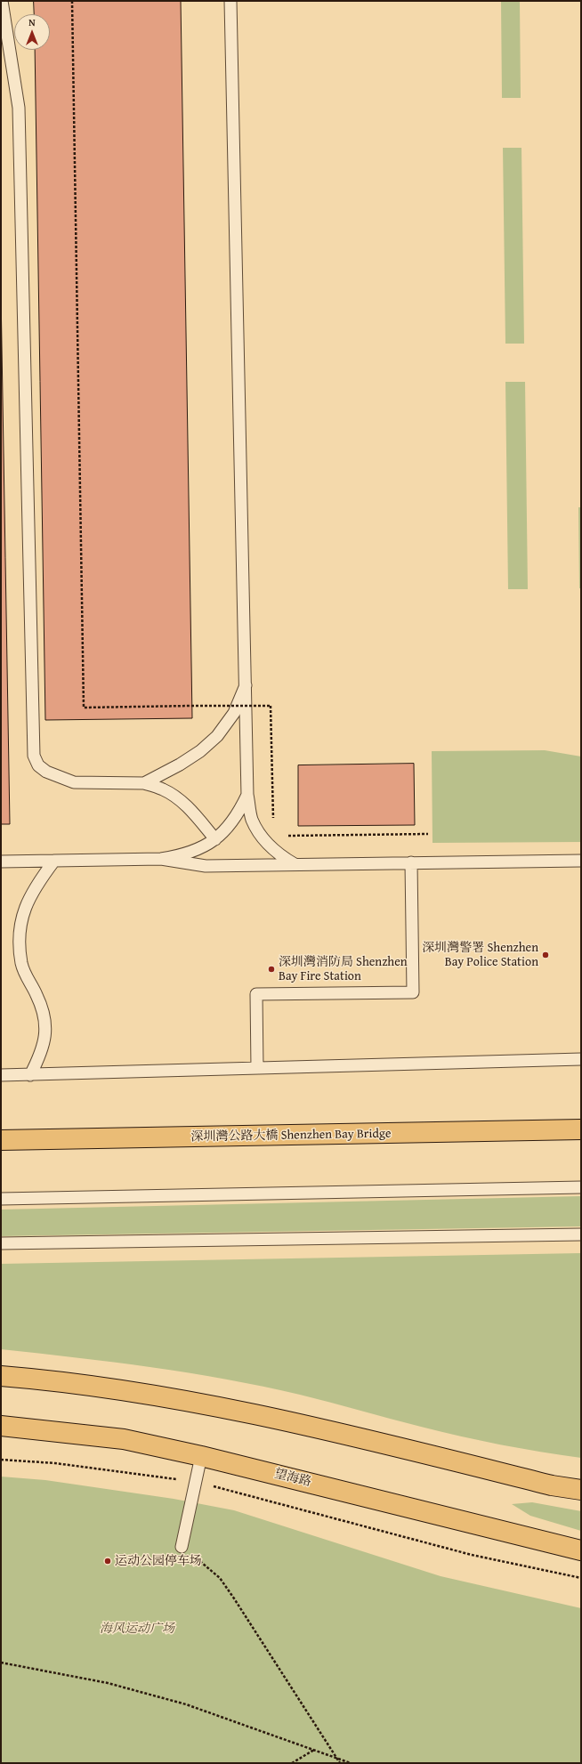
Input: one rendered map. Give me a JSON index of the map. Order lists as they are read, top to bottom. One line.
{"streets":{"main road":["深圳灣公路大橋 Shenzhen Bay Bridge","望海路"]},"parks":["海风运动广场"],"places":["深圳灣警署 Shenzhen Bay Police Station","深圳灣消防局 Shenzhen Bay Fire Station","运动公园停车场"],"north":"top"}
